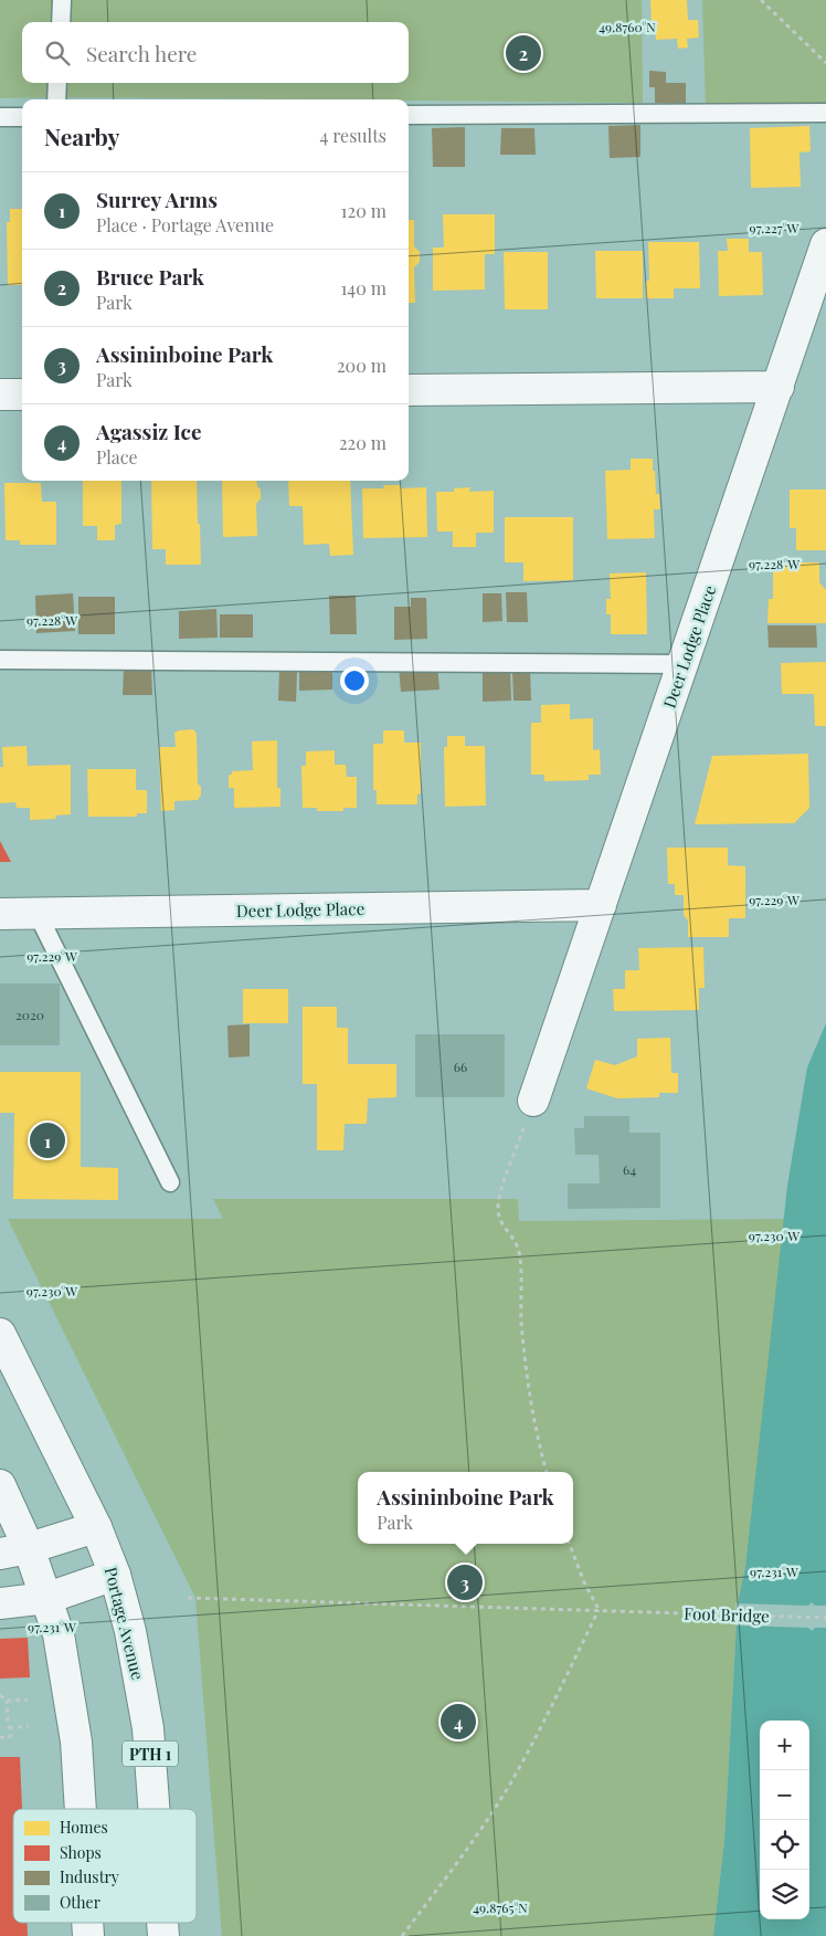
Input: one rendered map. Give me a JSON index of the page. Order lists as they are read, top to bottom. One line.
{"streets":{"main road":["Deer Lodge Place","Portage Avenue","PTH 1"],"path":["Foot Bridge"]},"house_numbers":["2020","66","64"],"legend":["Homes","Shops","Industry","Other"],"page":{"search":"Search here","pins":["2","1","3","4"],"heading":["Nearby","4 results"],"list":[{"mark":"1","name":"Surrey Arms","note":"Place · Portage Avenue","value":"120 m"},{"mark":"2","name":"Bruce Park","note":"Park","value":"140 m"},{"mark":"3","name":"Assininboine Park","note":"Park","value":"200 m"},{"mark":"4","name":"Agassiz Ice","note":"Place","value":"220 m"}],"popup":["Assininboine Park","Park"],"map_buttons":["+","−"]},"coordinates":["49.8760°N","97.227°W","97.228°W","97.229°W","97.230°W","97.231°W","49.8765°N"]}
